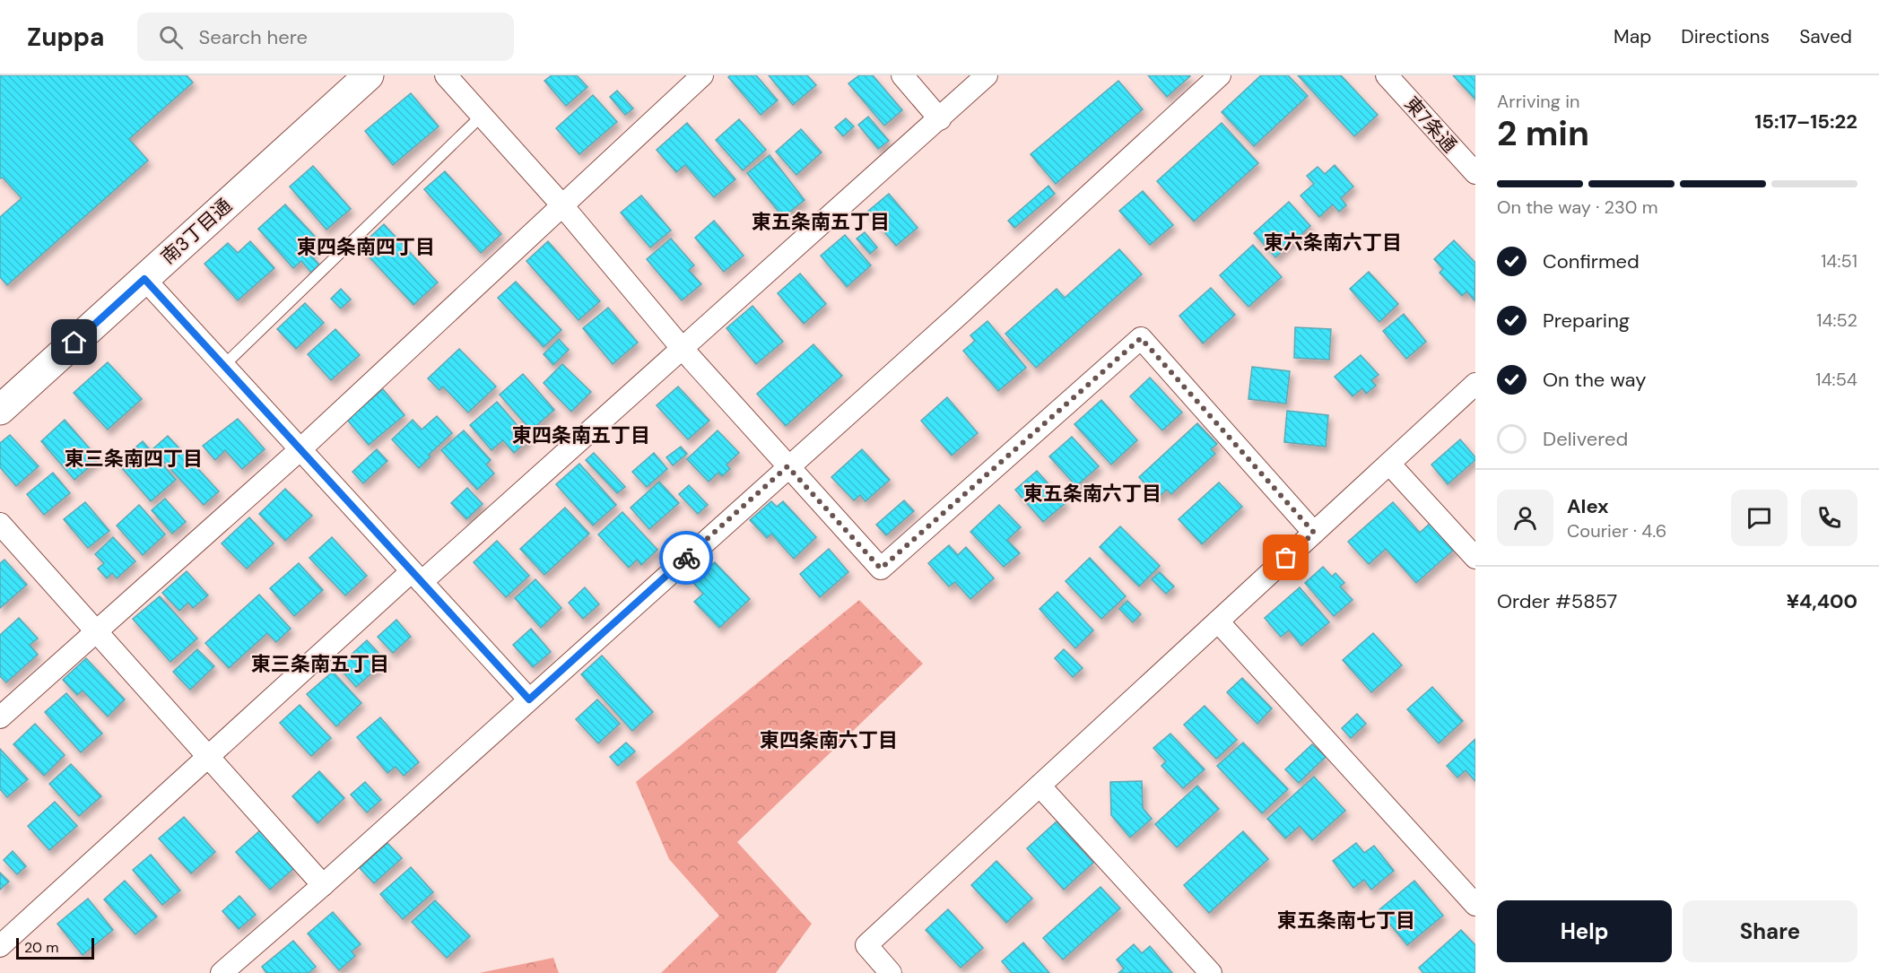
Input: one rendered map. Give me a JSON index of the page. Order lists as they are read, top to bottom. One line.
{"streets":{"street":["東7条通","南3丁目通"]},"districts":["東五条南五丁目","東六条南六丁目","東四条南四丁目","東四条南五丁目","東三条南四丁目","東五条南六丁目","東三条南五丁目","東四条南六丁目","東五条南七丁目"],"scale_bar":"20 m","page":{"header":"Zuppa","search":"Search here","nav":["Map","Directions","Saved"],"heading":["2 min","Arriving in","15:17–15:22"],"panel":["Alex","Courier · 4.6","Order #5857","¥4,400"],"bar":"On the way · 230 m","list":[["Confirmed","14:51"],["Preparing","14:52"],["On the way","14:54"],"Delivered"],"buttons":["Help","Share"],"scale":"20 m"}}
